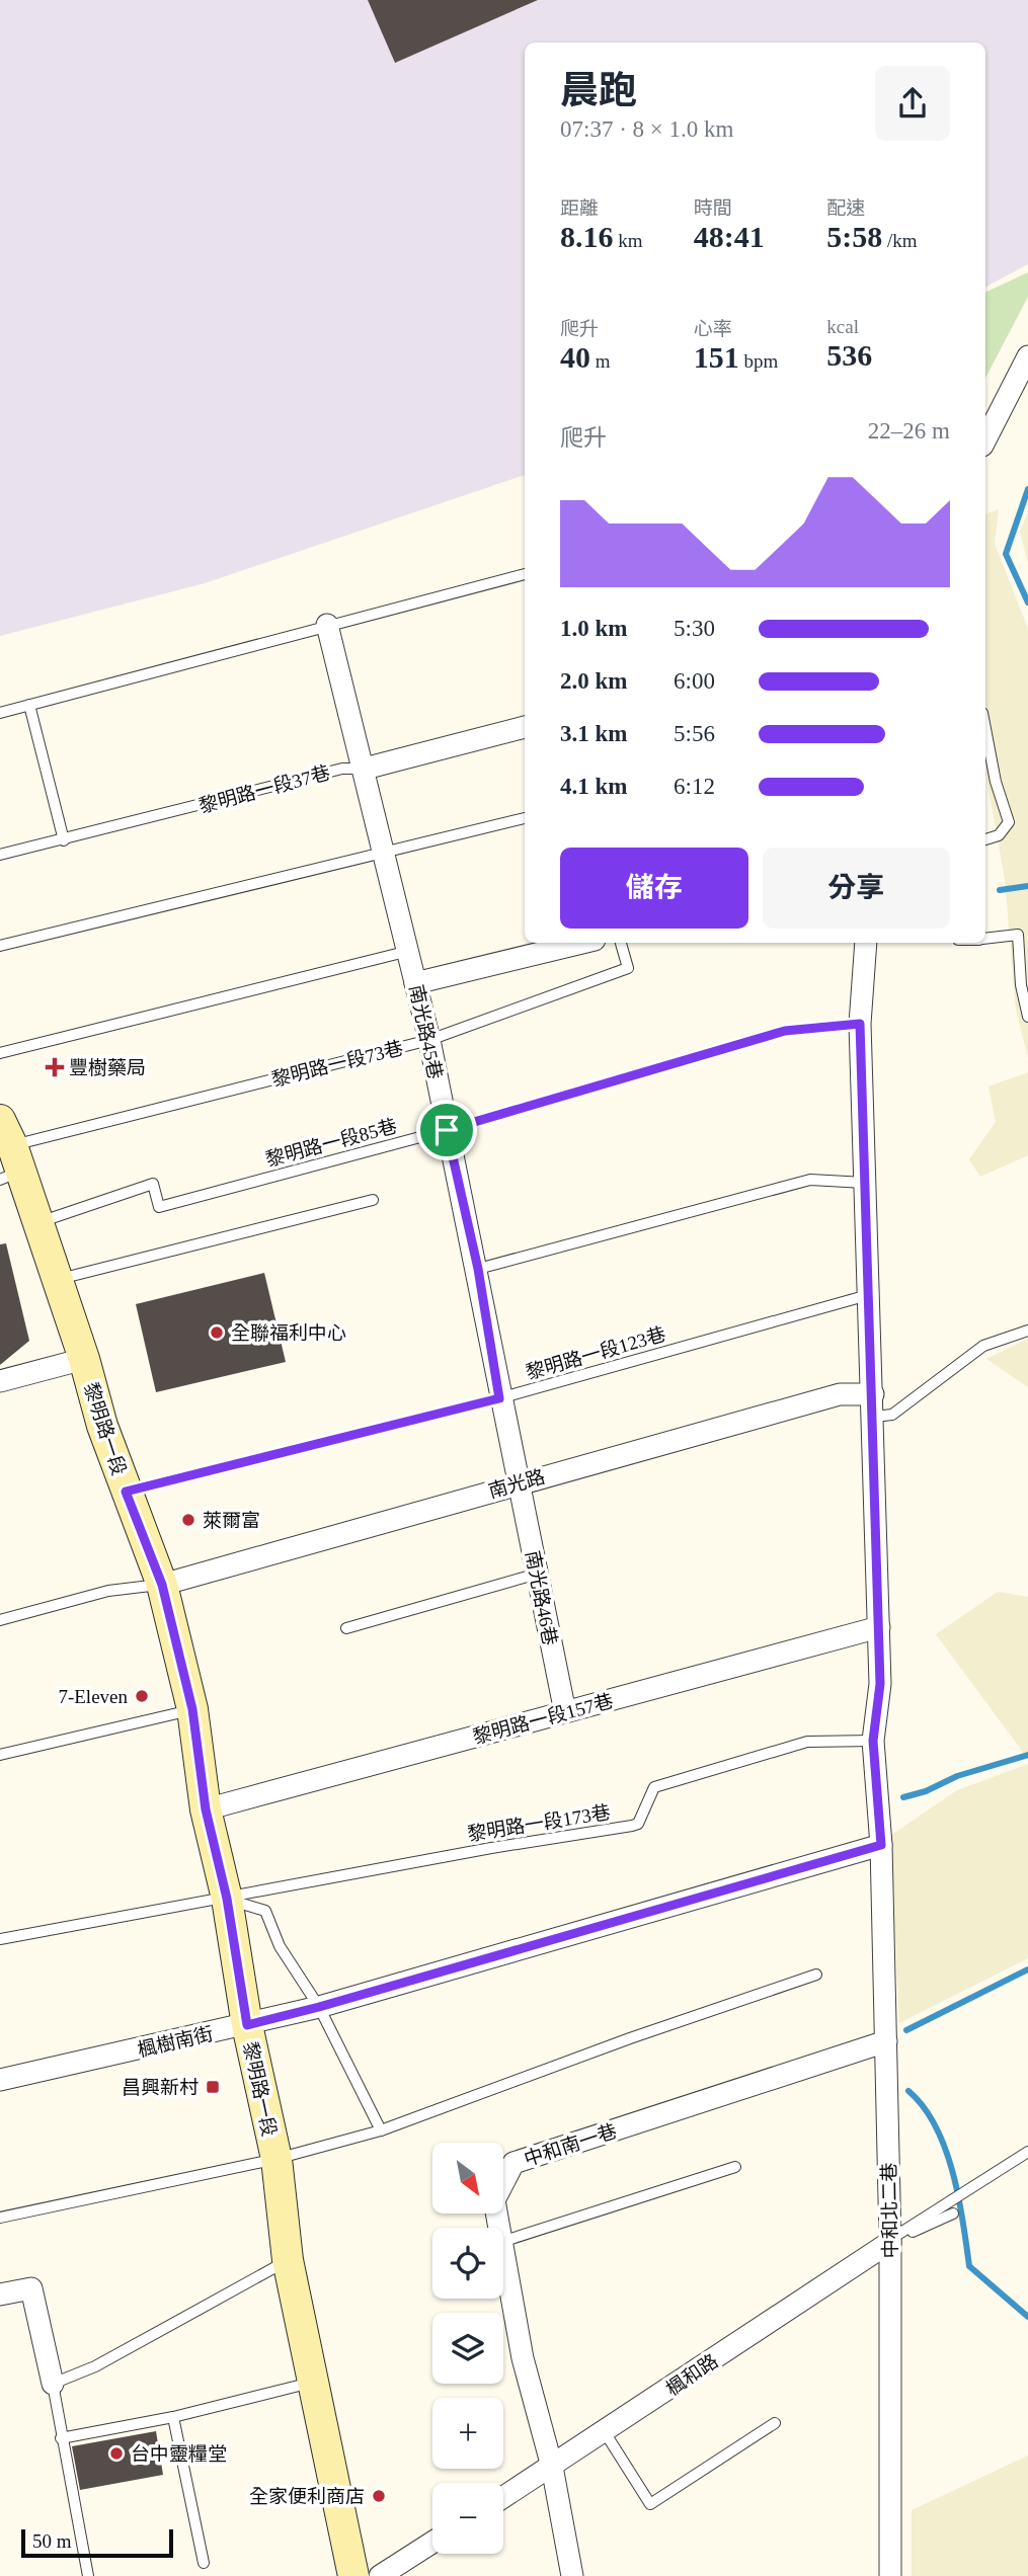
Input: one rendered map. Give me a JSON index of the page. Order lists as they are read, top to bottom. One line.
{"streets":{"main road":["黎明路一段"],"street":["黎明路一段37巷","南光路45巷","南光路","南光路46巷","黎明路一段157巷","楓樹南街","中和南一巷","中和北二巷","楓和路"],"lane":["黎明路一段73巷","黎明路一段85巷","黎明路一段123巷","黎明路一段173巷"]},"crossings":[["黎明路一段37巷","南光路45巷"],["南光路45巷","黎明路一段73巷"],["南光路45巷","黎明路一段85巷"],["南光路45巷","黎明路一段123巷"],["南光路45巷","南光路"],["南光路45巷","南光路46巷"],["黎明路一段73巷","黎明路一段"],["黎明路一段85巷","黎明路一段"],["黎明路一段85巷","中和北二巷"],["黎明路一段123巷","黎明路一段"],["黎明路一段123巷","中和北二巷"],["黎明路一段","南光路"],["黎明路一段","黎明路一段157巷"],["黎明路一段","黎明路一段173巷"],["黎明路一段","楓樹南街"],["南光路","南光路46巷"],["南光路","中和北二巷"],["南光路46巷","黎明路一段157巷"],["黎明路一段157巷","中和北二巷"],["黎明路一段173巷","中和北二巷"],["楓樹南街","中和北二巷"],["中和南一巷","中和北二巷"],["中和南一巷","楓和路"],["中和北二巷","楓和路"]],"places":{"health":["豐樹藥局"],"other":["全聯福利中心","萊爾富","7-Eleven","台中靈糧堂","全家便利商店"],"transit":["昌興新村"]},"scale_bar":"50 m","north":"bottom right","page":{"heading":["晨跑","07:37 · 8 × 1.0 km"],"stats":[["距離","8.16 km"],["時間","48:41"],["配速","5:58 /km"],["爬升","40 m"],["心率","151 bpm"],["kcal","536"]],"chart":["爬升","22–26 m"],"list":[{"name":"1.0 km","note":"5:30"},{"name":"2.0 km","note":"6:00"},{"name":"3.1 km","note":"5:56"},{"name":"4.1 km","note":"6:12"}],"buttons":["儲存","分享"],"map_buttons":["+","−"],"scale":"50 m"}}
